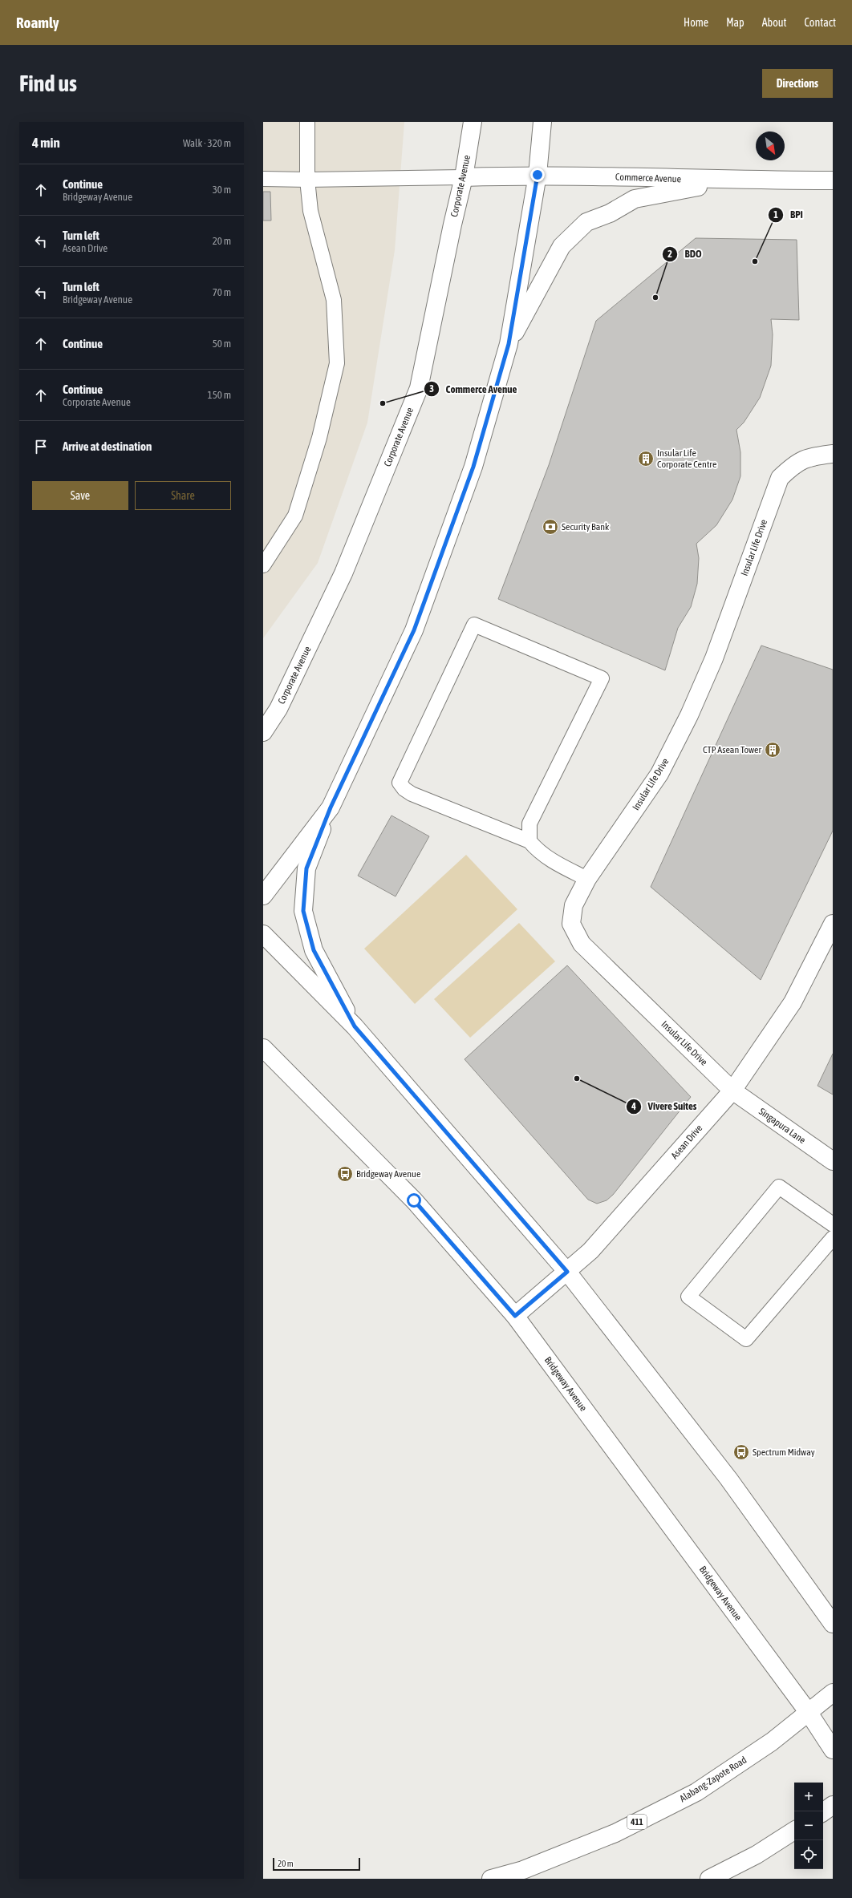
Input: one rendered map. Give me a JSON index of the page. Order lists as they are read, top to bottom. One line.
{"streets":{"main road":["Commerce Avenue","Corporate Avenue","Insular Life Drive","Singapura Lane","Asean Drive","Bridgeway Avenue","Alabang-Zapote Road","411"]},"crossings":[["Commerce Avenue","Corporate Avenue"],["Insular Life Drive","Singapura Lane"],["Insular Life Drive","Asean Drive"],["Singapura Lane","Asean Drive"],["Asean Drive","Bridgeway Avenue"],["Bridgeway Avenue","Alabang-Zapote Road"]],"places":{"other":["BPI","BDO","Commerce Avenue","Vivere Suites"],"building":["Insular Life Corporate Centre","CTP Asean Tower"],"bank":["Security Bank"],"bus stop":["Bridgeway Avenue","Spectrum Midway"]},"scale_bar":"20 m","north":"bottom right","page":{"header":"Roamly","nav":["Home","Map","About","Contact"],"buttons":["Directions",["Save","Share"]],"title":"Find us","heading":["4 min","Walk · 320 m"],"list":[["Continue","Bridgeway Avenue","30 m"],["Turn left","Asean Drive","20 m"],["Turn left","Bridgeway Avenue","70 m"],["Continue","50 m"],["Continue","Corporate Avenue","150 m"],"Arrive at destination"],"map_buttons":["+","−"],"scale":"20 m"}}
